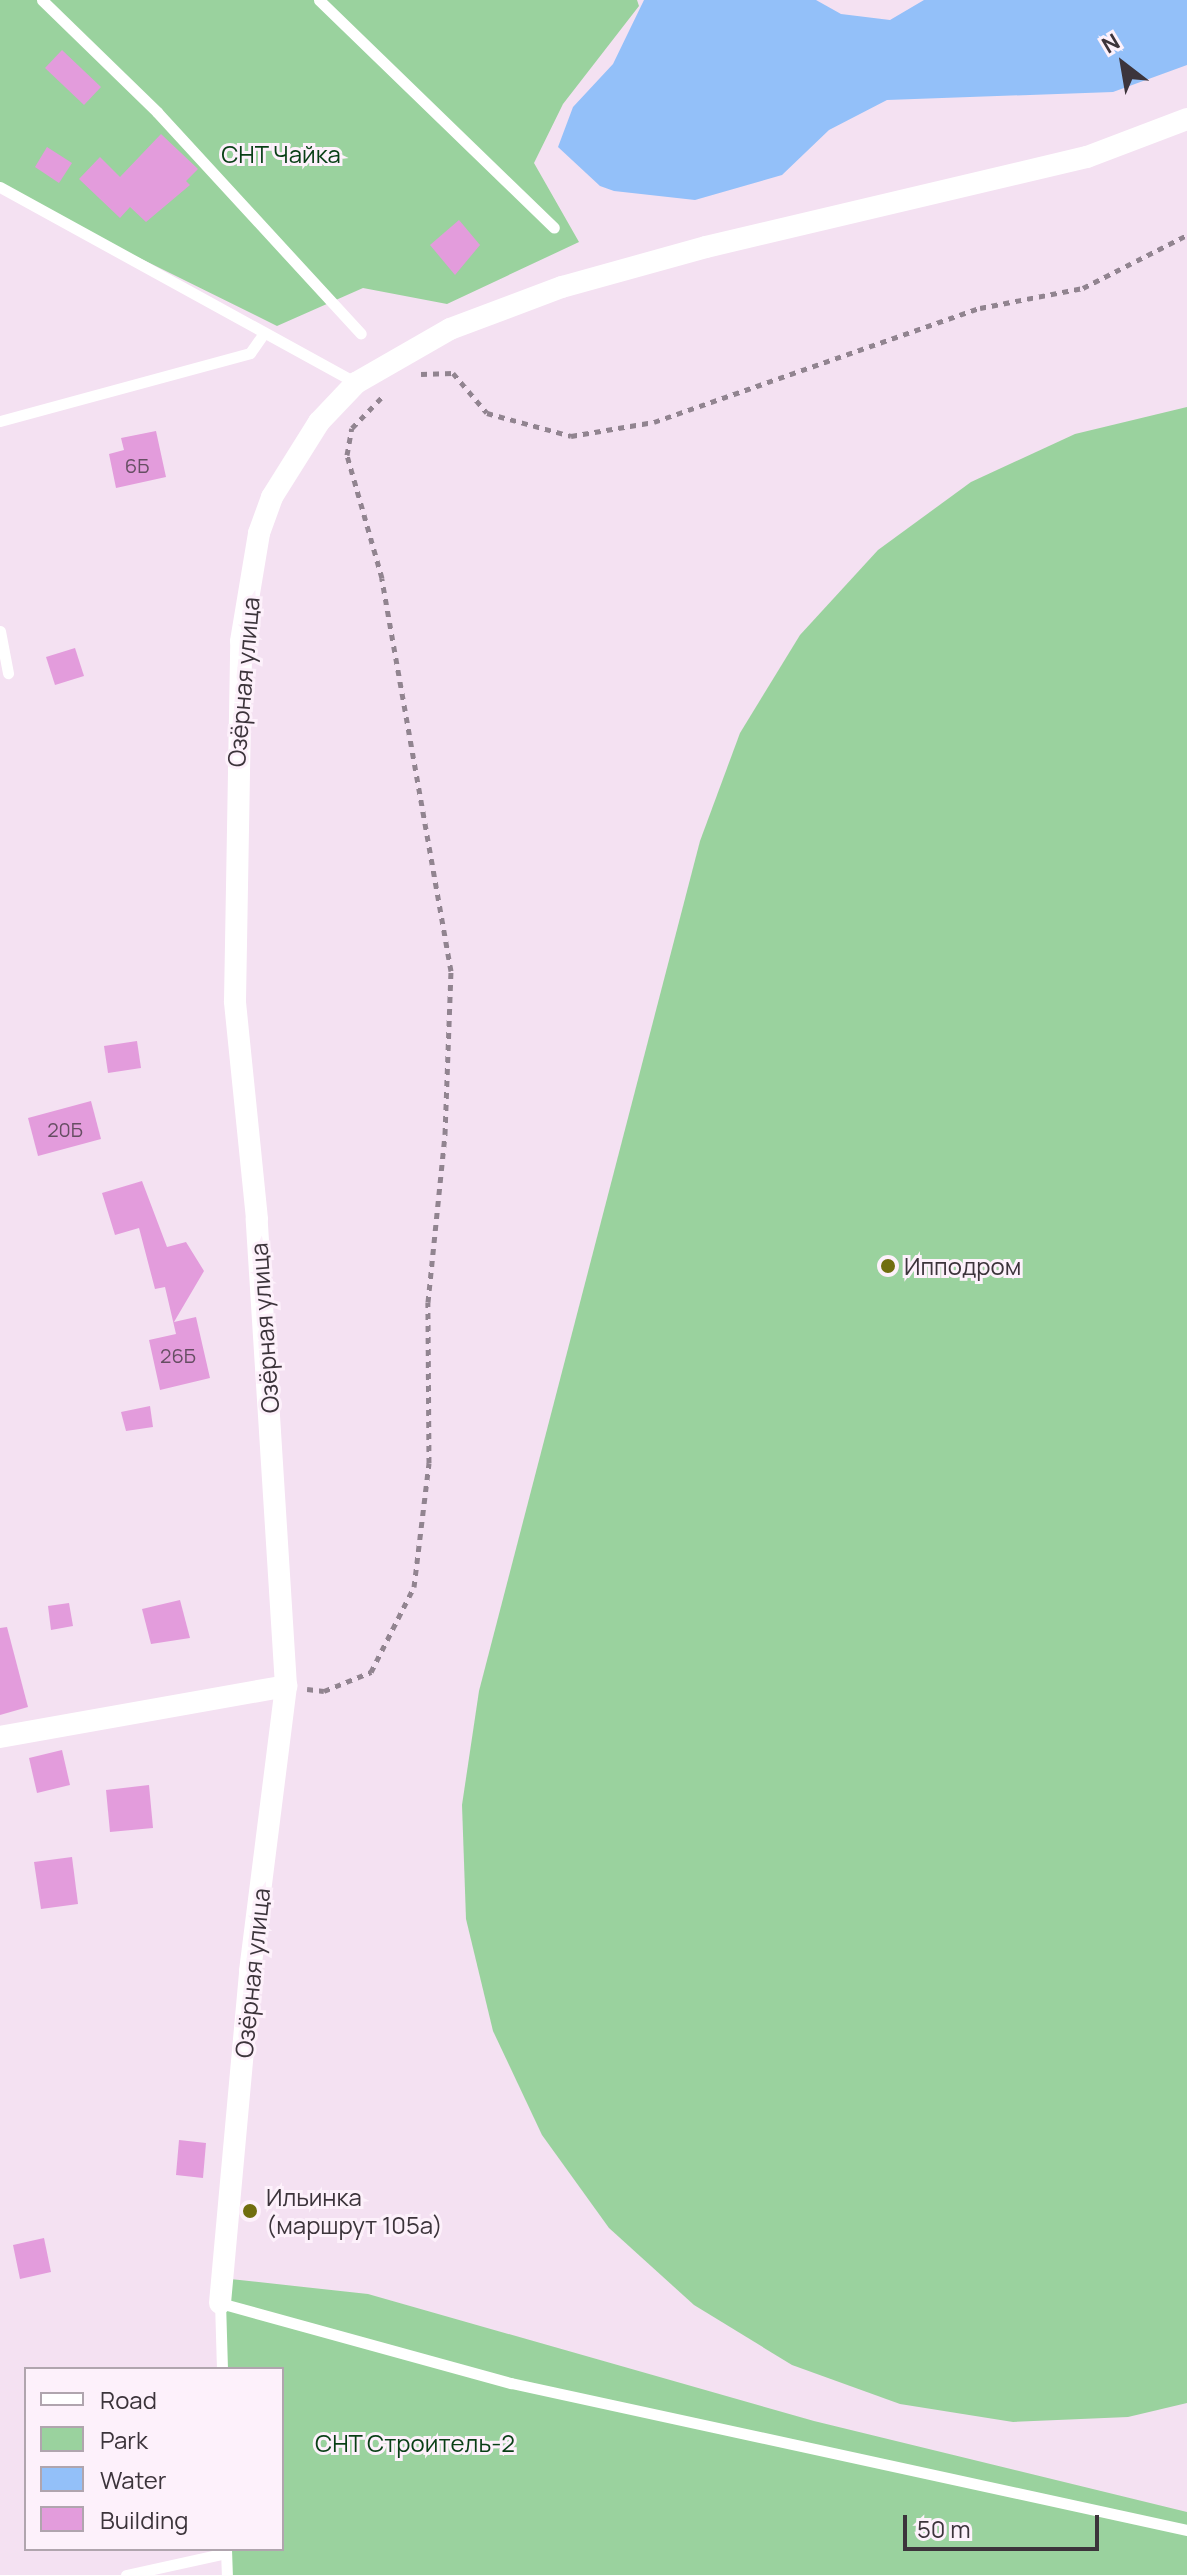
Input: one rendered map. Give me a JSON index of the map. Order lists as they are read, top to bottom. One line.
{"streets":{"street":["Озёрная улица"]},"parks":["СНТ Чайка","СНТ Строитель-2"],"places":["Ипподром","Ильинка (маршрут 105а)"],"house_numbers":["6Б","20Б","26Б"],"legend":["Road","Park","Water","Building"],"scale_bar":"50 m","north":"top left"}
